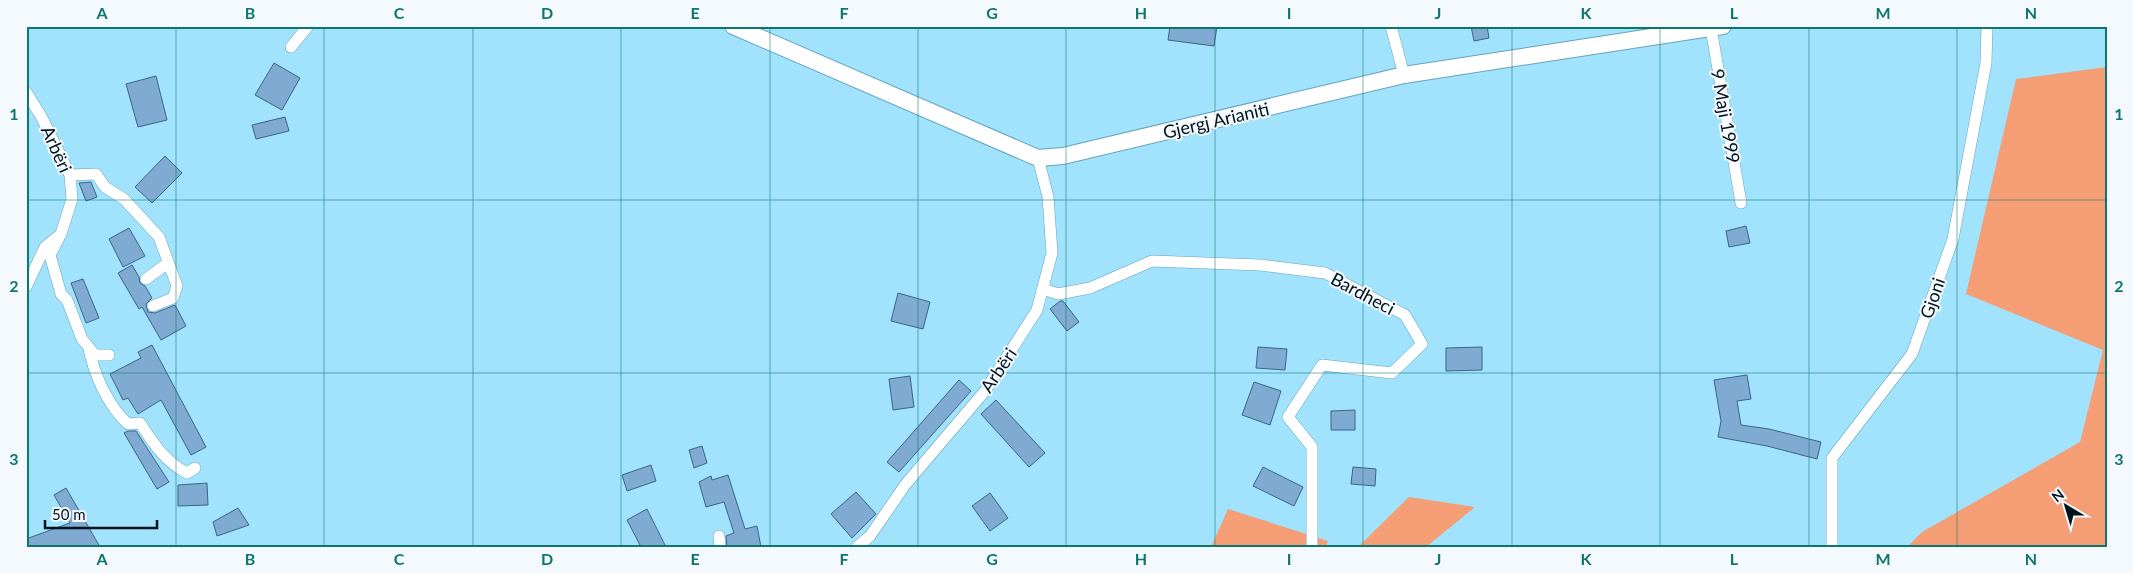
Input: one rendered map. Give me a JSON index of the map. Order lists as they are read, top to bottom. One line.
{"streets":{"main road":["Gjergj Arianiti"],"street":["9 Maji 1999","Arbëri","Bardheci","Gjoni"]},"crossings":[["9 Maji 1999","Gjergj Arianiti"],["Gjergj Arianiti","Arbëri"],["Arbëri","Bardheci"]],"scale_bar":"50 m","north":"top left","grid":{"columns":["A","B","C","D","E","F","G","H","I","J","K","L","M","N"],"rows":["1","2","3"]}}
